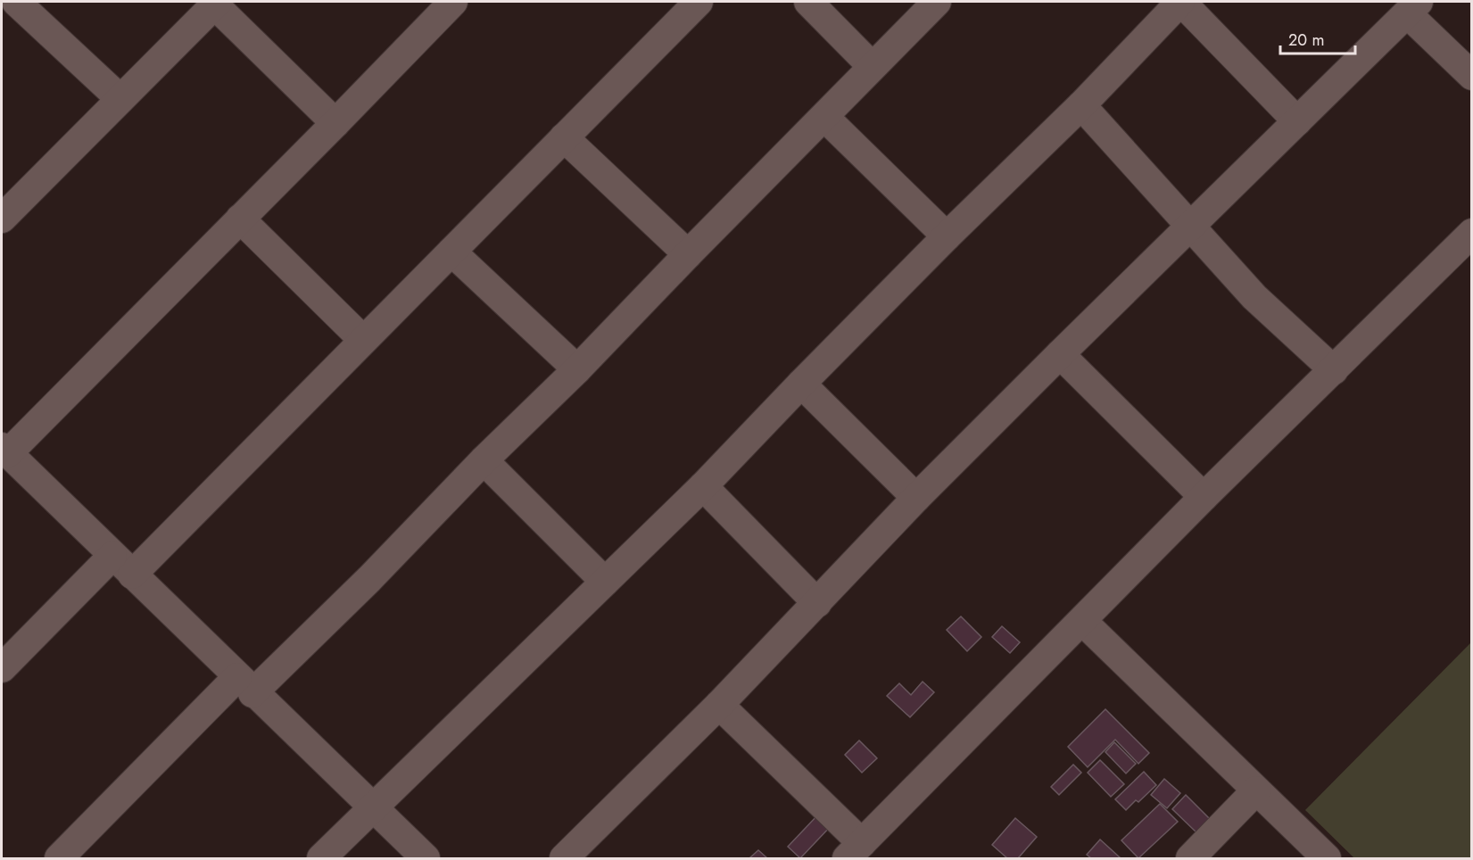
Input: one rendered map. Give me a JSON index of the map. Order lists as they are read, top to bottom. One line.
{"scale_bar":"20 m"}
